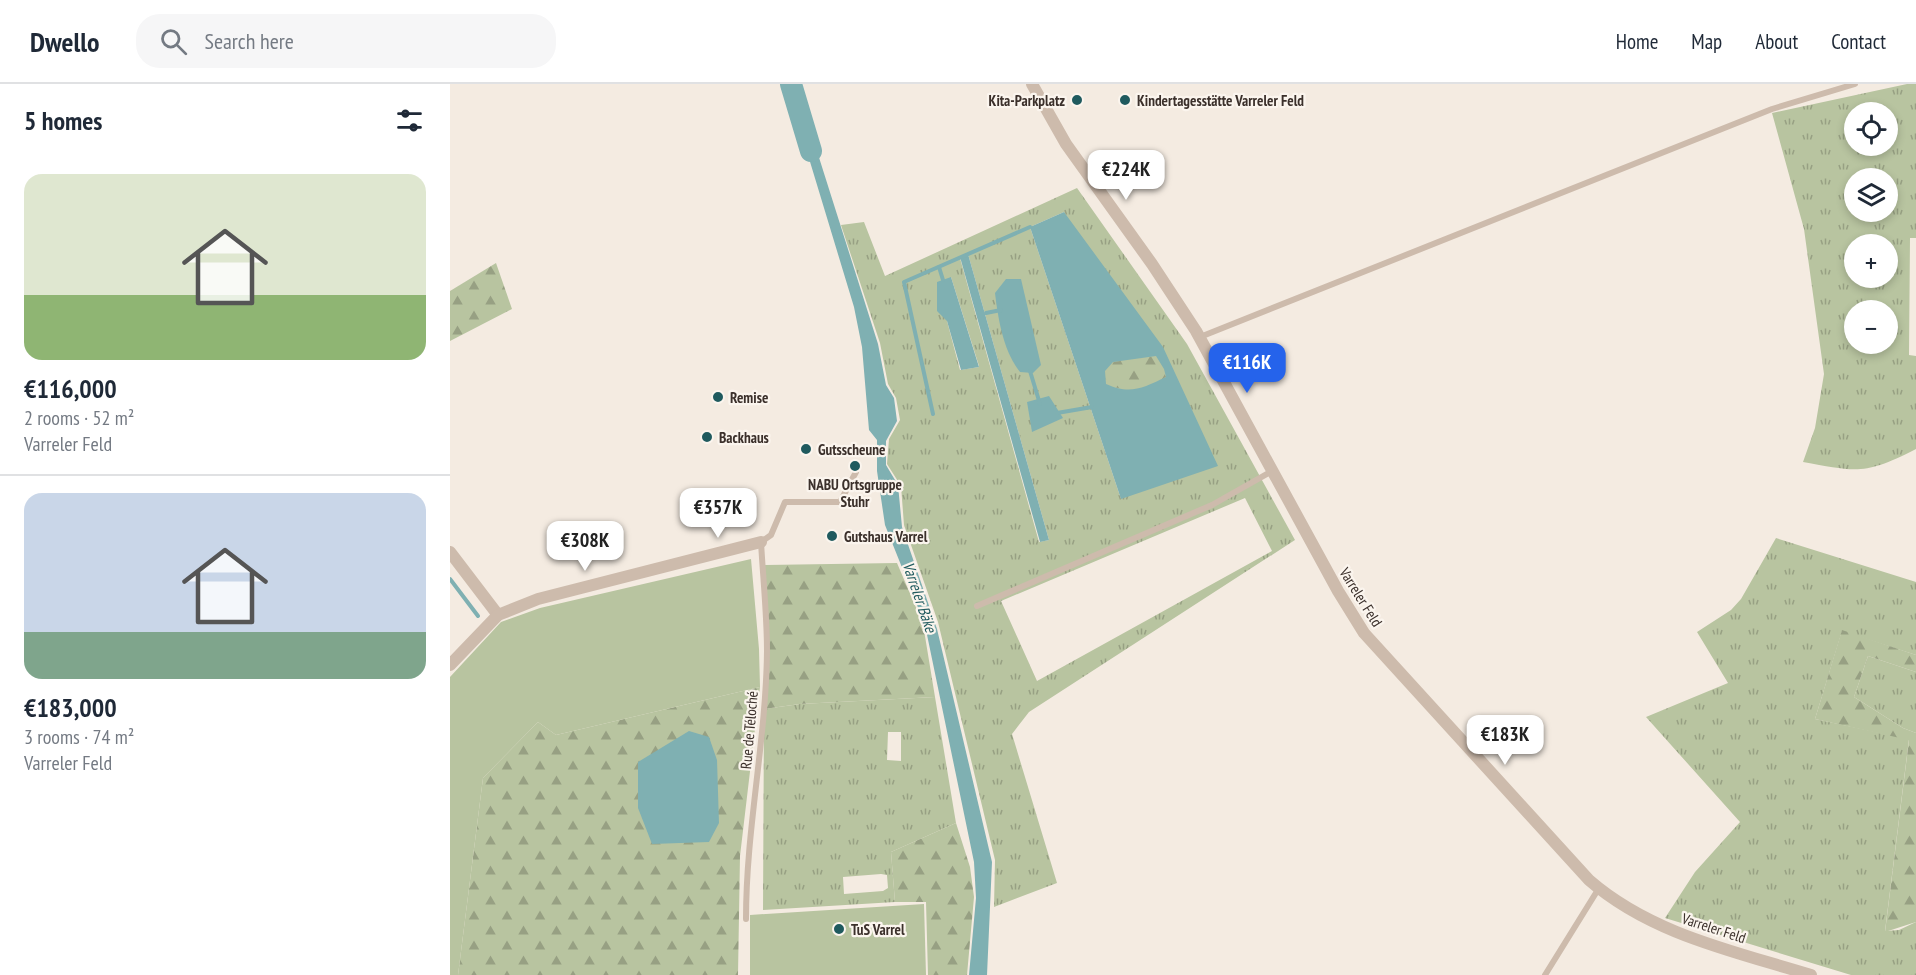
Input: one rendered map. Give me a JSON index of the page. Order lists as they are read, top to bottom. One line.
{"streets":{"street":["Varreler Feld"],"lane":["Rue de Téloché"]},"water":["Varreler Bäke"],"places":["Kita-Parkplatz","Kindertagesstätte Varreler Feld","Remise","Backhaus","Gutsscheune","NABU Ortsgruppe Stuhr","Gutshaus Varrel","TuS Varrel"],"page":{"header":"Dwello","search":"Search here","nav":["Home","Map","About","Contact"],"heading":"5 homes","map_buttons":["+","−"],"price":["€224K","€116K","€357K","€308K","€183K"],"list":[{"name":"€116,000","note":"2 rooms · 52 m² · Varreler Feld"},{"name":"€183,000","note":"3 rooms · 74 m² · Varreler Feld"}]}}
